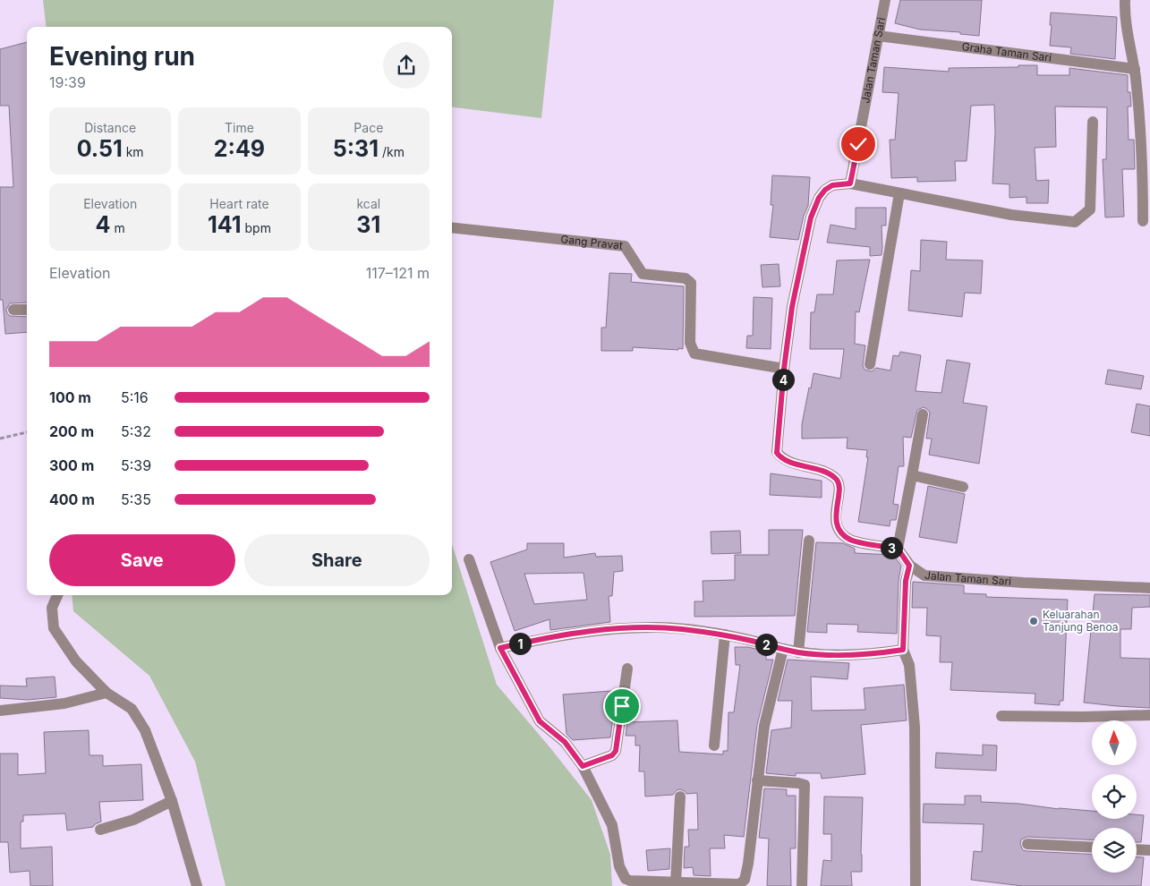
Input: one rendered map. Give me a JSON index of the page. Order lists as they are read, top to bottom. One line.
{"streets":{"street":["Graha Taman Sari","Jalan Taman Sari","Gang Pravat"]},"crossings":[["Graha Taman Sari","Jalan Taman Sari"]],"places":["Keluarahan Tanjung Benoa"],"north":"top","page":{"heading":["Evening run","19:39"],"stats":[["Distance","0.51 km"],["Time","2:49"],["Pace","5:31 /km"],["Elevation","4 m"],["Heart rate","141 bpm"],["kcal","31"]],"chart":["Elevation","117–121 m"],"pins":["4","3","1","2"],"list":[{"name":"100 m","note":"5:16"},{"name":"200 m","note":"5:32"},{"name":"300 m","note":"5:39"},{"name":"400 m","note":"5:35"}],"buttons":["Save","Share"]}}
